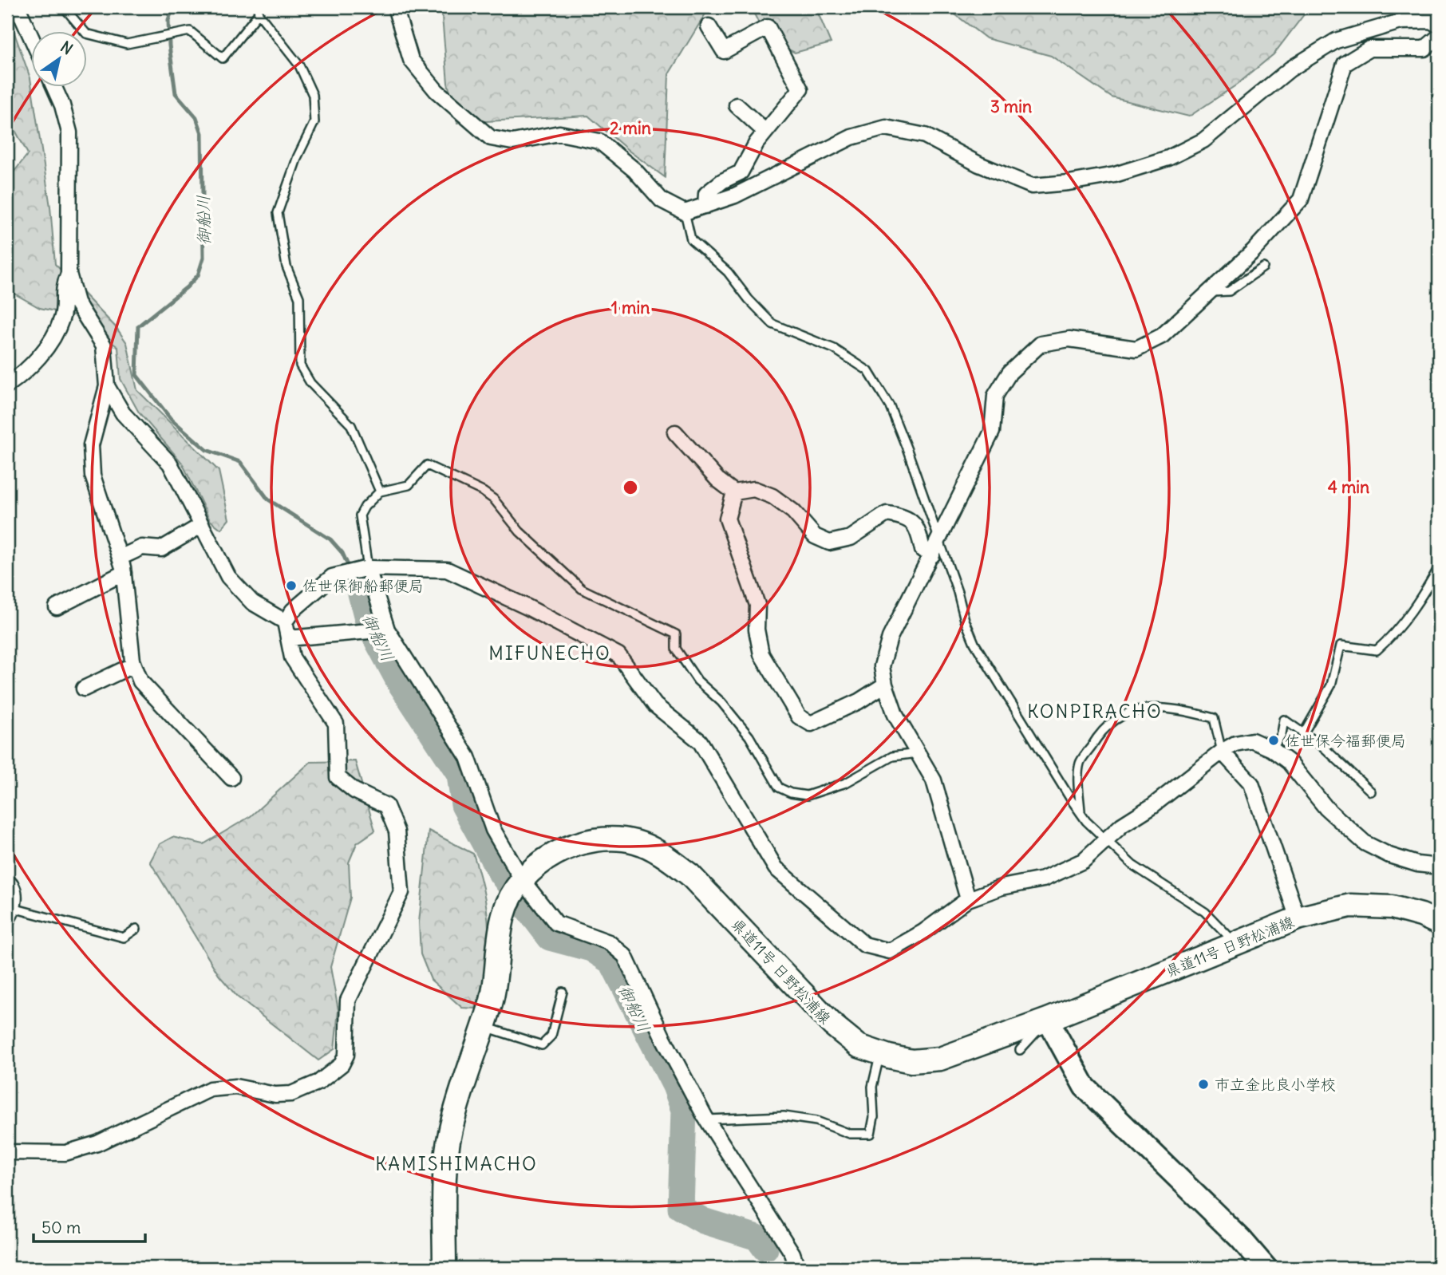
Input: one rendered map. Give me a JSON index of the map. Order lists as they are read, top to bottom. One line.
{"streets":{"main road":["県道11号 日野松浦線"]},"districts":["MIFUNECHO","KONPIRACHO","KAMISHIMACHO"],"water":["御船川"],"places":["佐世保御船郵便局","佐世保今福郵便局","市立金比良小学校"],"scale_bar":"50 m","north":"top right","rings":["3 min","2 min","1 min","4 min"]}
